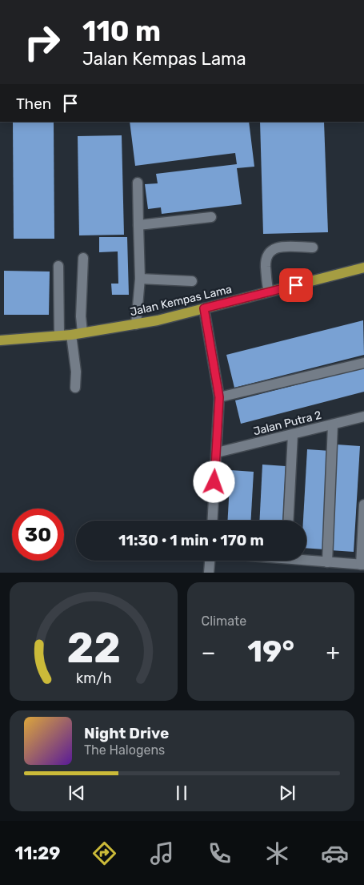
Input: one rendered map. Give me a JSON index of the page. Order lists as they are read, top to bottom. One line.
{"streets":{"main road":["Jalan Kempas Lama"],"street":["Jalan Putra 2"]},"page":{"turn":["110 m","Jalan Kempas Lama"],"then":"Then","limit":"30","trip":"11:30 · 1 min · 170 m","tile":"Climate","heat":["−","19°","+"],"song":["Night Drive","The Halogens"],"tabs":"11:29","gauge":["22","km/h"]}}
